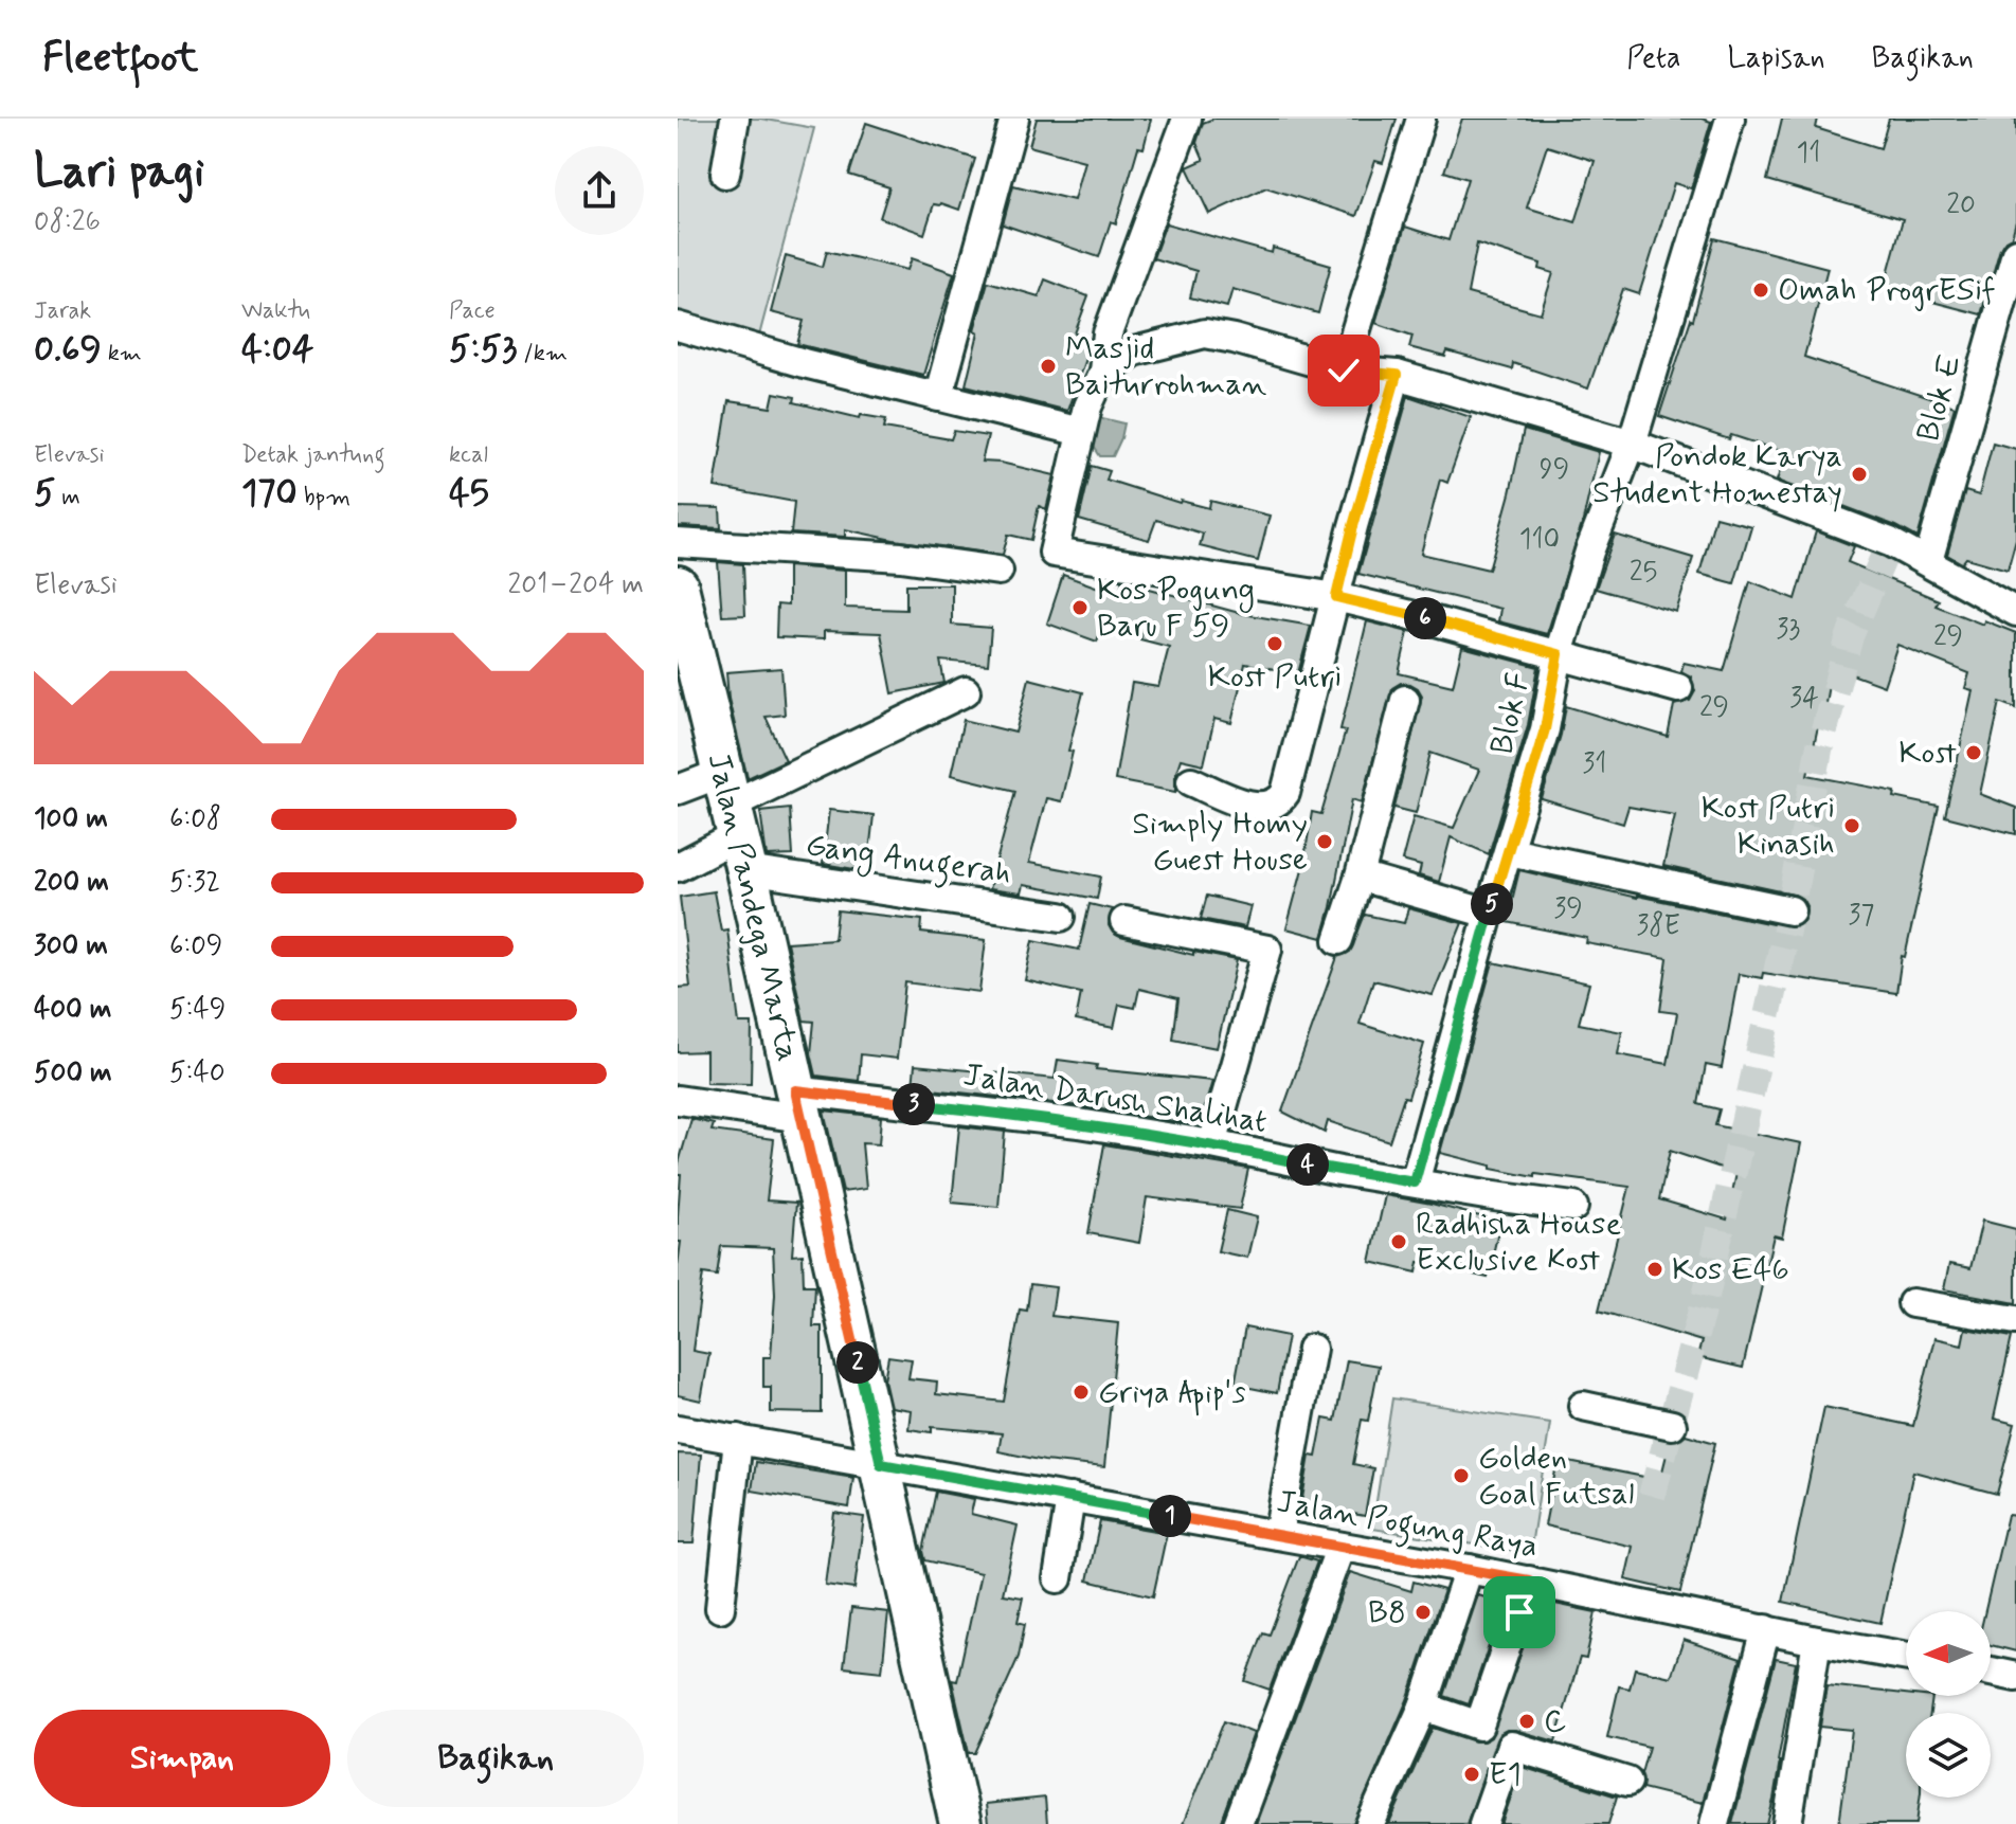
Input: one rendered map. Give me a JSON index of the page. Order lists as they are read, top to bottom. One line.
{"streets":{"street":["Blok E","Blok F","Gang Anugerah","Jalan Pandega Marta","Jalan Darush Shalihat","Jalan Pogung Raya"]},"crossings":[["Blok F","Jalan Darush Shalihat"],["Gang Anugerah","Jalan Pandega Marta"],["Jalan Pandega Marta","Jalan Darush Shalihat"],["Jalan Pandega Marta","Jalan Pogung Raya"]],"places":["Omah ProgrESif","Masjid Baiturrohman","Pondok Karya Student Homestay","Kos Pogung Baru F 59","Kost Putri","Kost","Kost Putri Kinasih","Simply Homy Guest House","Radhisha House Exclusive Kost","Kos E46","Griya Apip's","Golden Goal Futsal","B8","C","E1"],"house_numbers":["11","20","99","110","25","33","29","34","29","31","39","37","38E"],"north":"left","page":{"header":"Fleetfoot","nav":["Peta","Lapisan","Bagikan"],"heading":["Lari pagi","08:26"],"stats":[["Jarak","0.69 km"],["Waktu","4:04"],["Pace","5:53 /km"],["Elevasi","5 m"],["Detak jantung","170 bpm"],["kcal","45"]],"chart":["Elevasi","201–204 m"],"pins":["6","5","3","4","2","1"],"list":[{"name":"100 m","note":"6:08"},{"name":"200 m","note":"5:32"},{"name":"300 m","note":"6:09"},{"name":"400 m","note":"5:49"},{"name":"500 m","note":"5:40"}],"buttons":["Simpan","Bagikan"]}}
